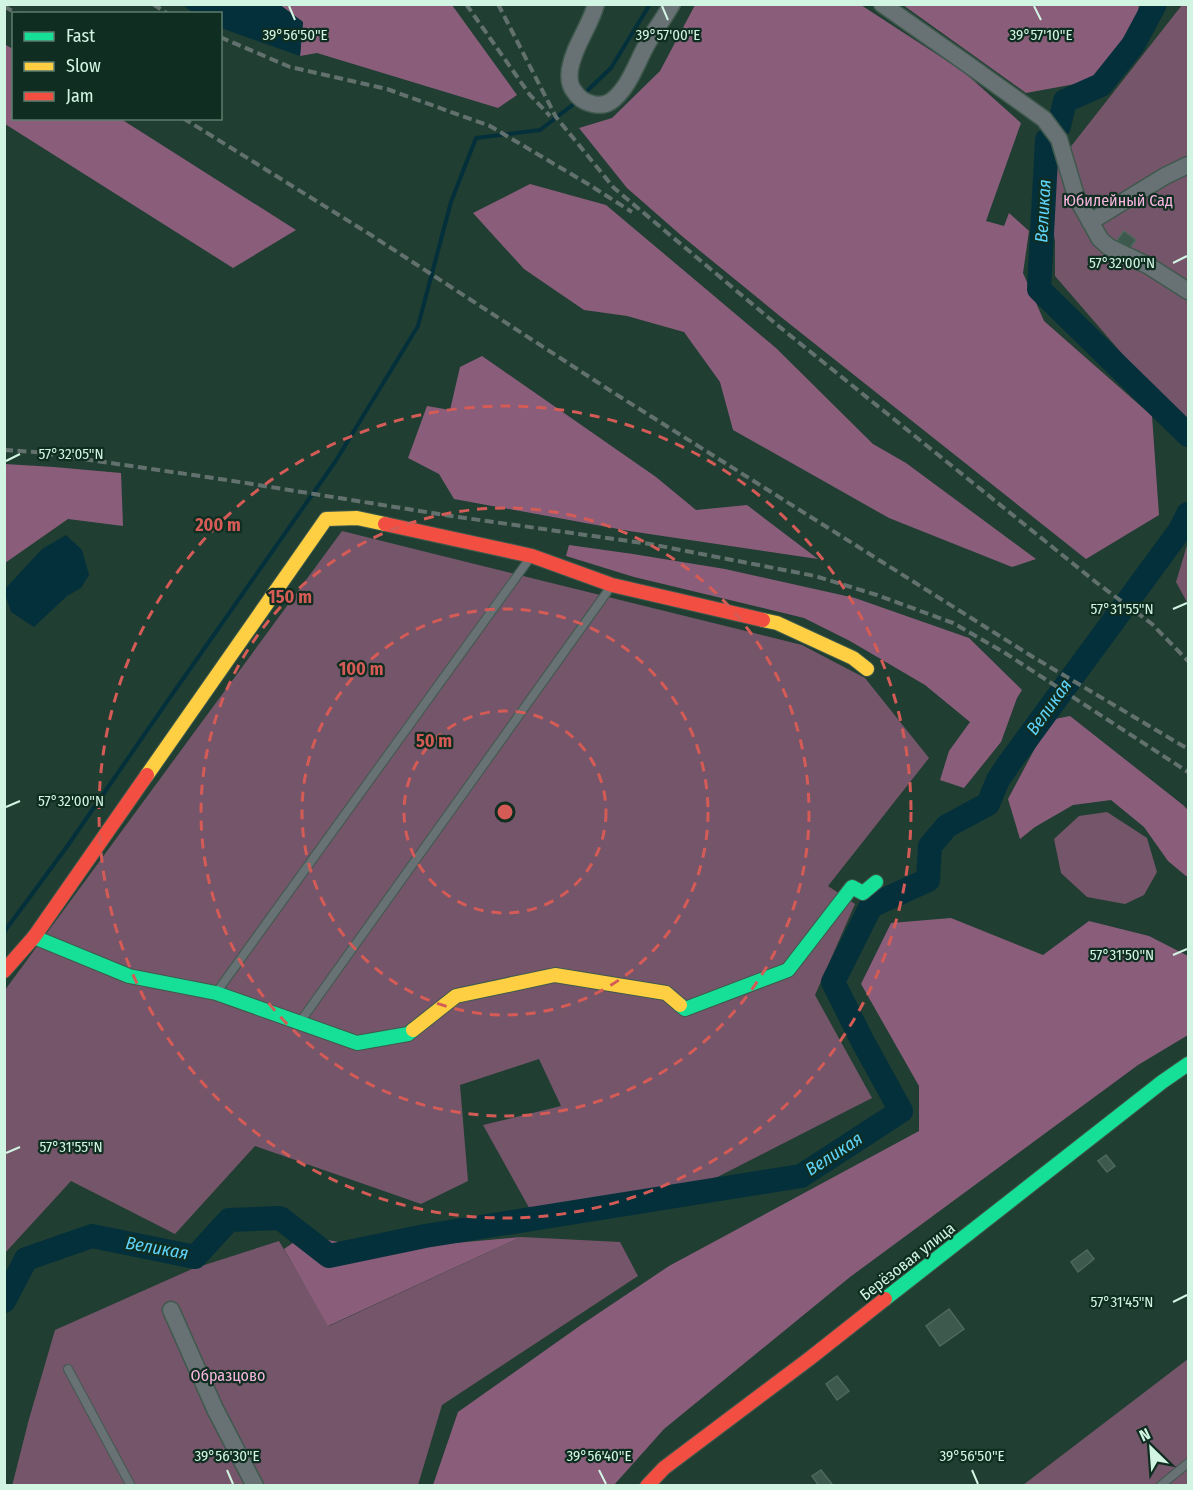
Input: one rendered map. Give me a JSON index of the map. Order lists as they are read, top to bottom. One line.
{"streets":{"street":["Берёзовая улица"]},"water":["Великая"],"parks":["Юбилейный Сад","Образцово"],"legend":["Fast","Slow","Jam"],"north":"top left","coordinates":["39°56'50\"E","39°57'00\"E","39°57'10\"E","57°32'00\"N","57°32'05\"N","57°31'55\"N","57°31'50\"N","57°31'45\"N","39°56'30\"E","39°56'40\"E"],"rings":["200 m","150 m","100 m","50 m"]}
